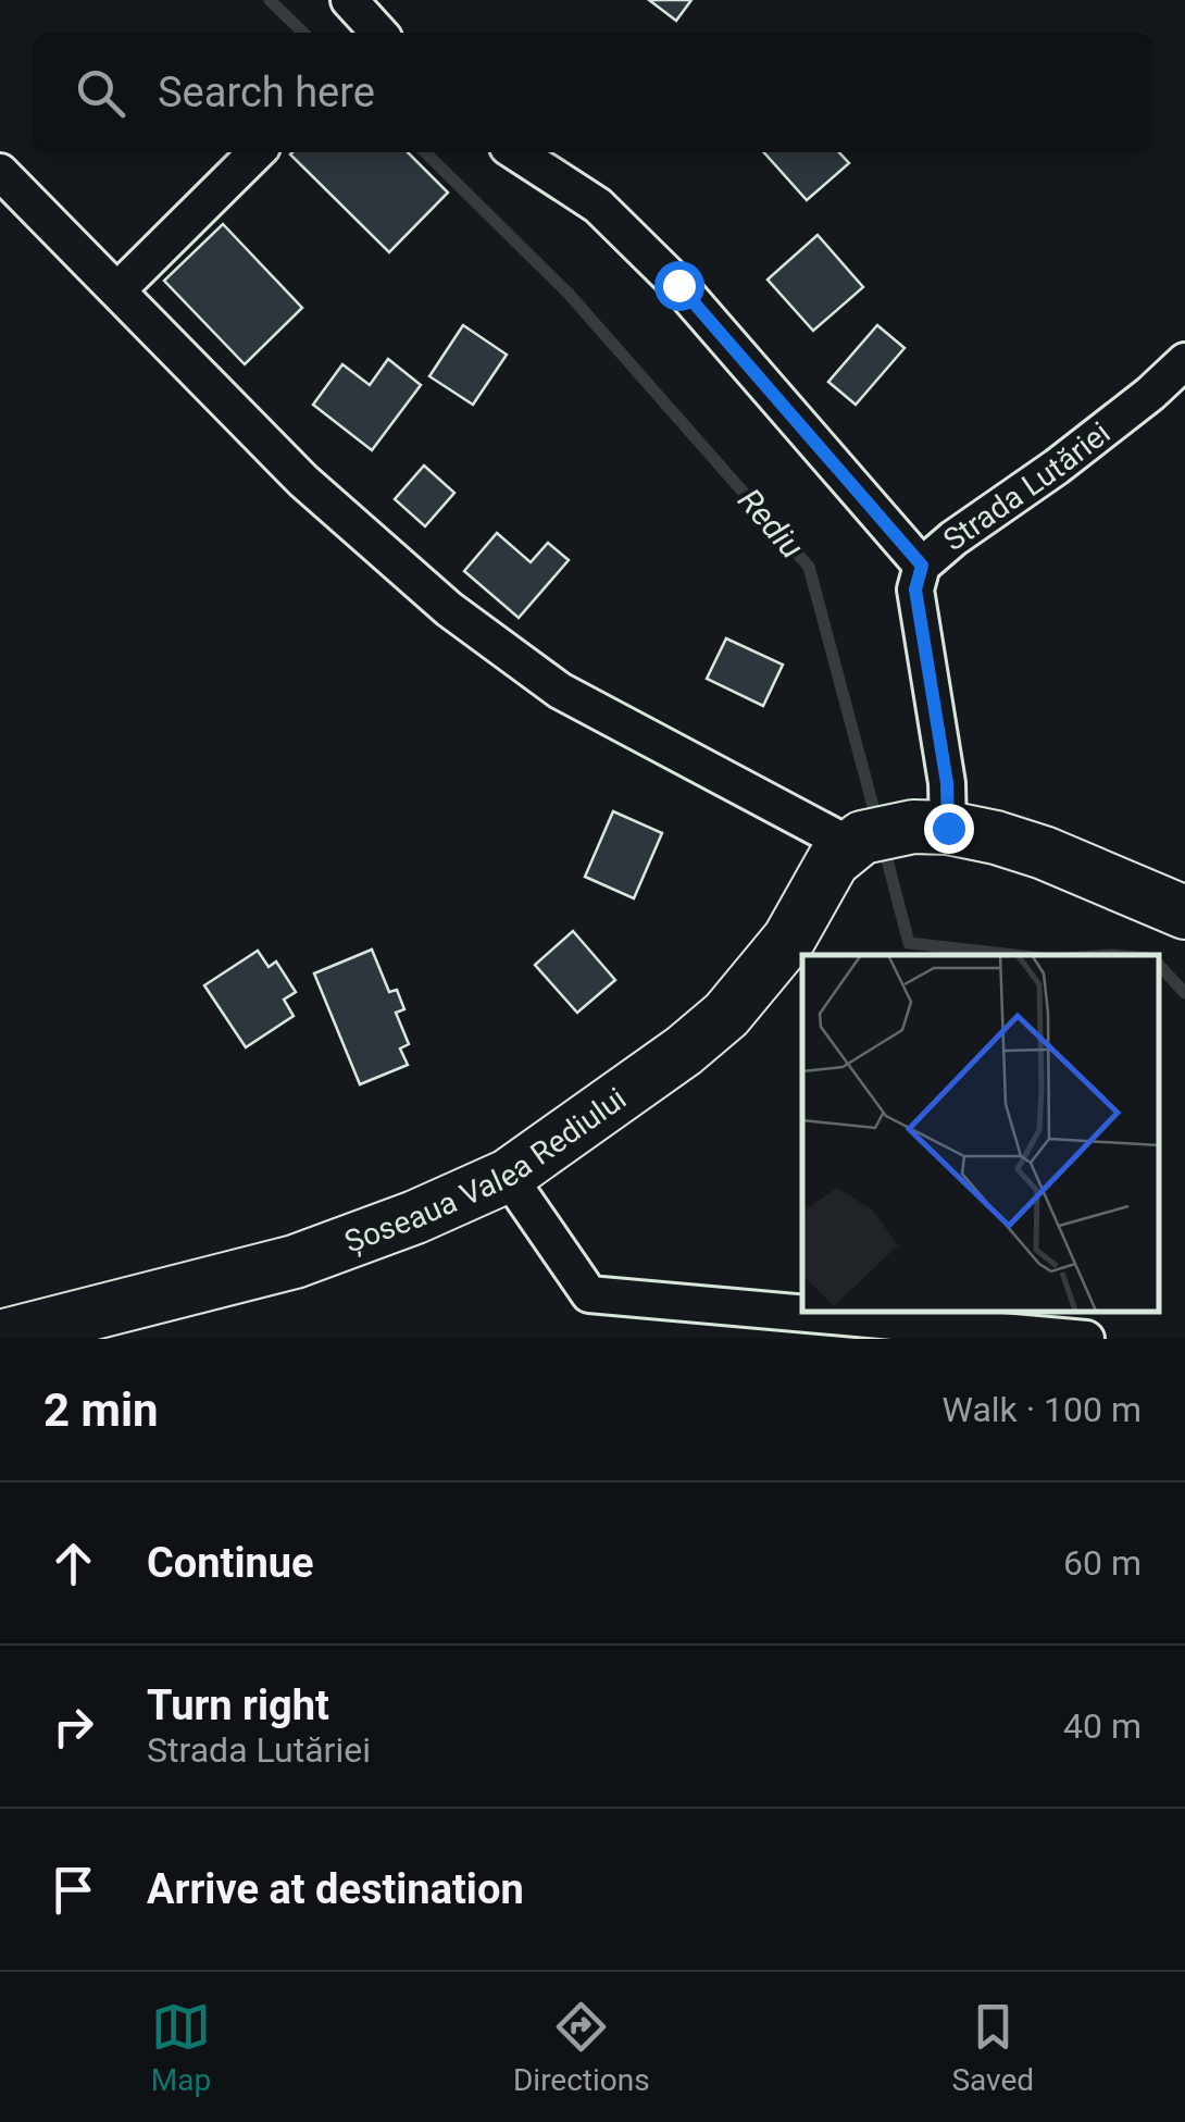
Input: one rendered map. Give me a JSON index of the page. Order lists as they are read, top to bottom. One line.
{"streets":{"main road":["Șoseaua Valea Rediului"],"street":["Strada Lutăriei"]},"water":["Rediu"],"page":{"search":"Search here","heading":["2 min","Walk · 100 m"],"list":[["Continue","60 m"],["Turn right","Strada Lutăriei","40 m"],"Arrive at destination"],"nav":["Map","Directions","Saved"]}}
